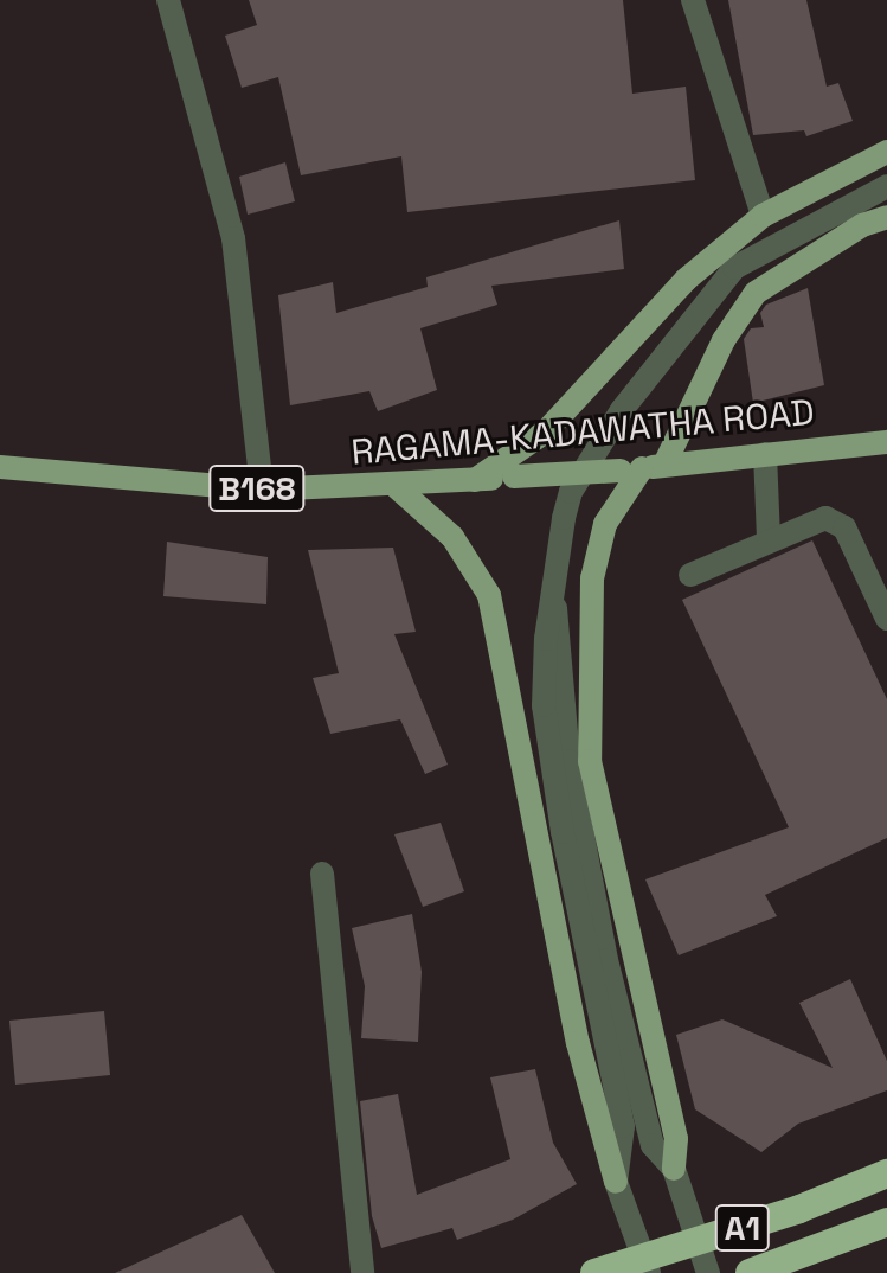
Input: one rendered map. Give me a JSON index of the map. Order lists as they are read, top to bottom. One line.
{"streets":{"highway":["A1"],"main road":["RAGAMA-KADAWATHA ROAD","B168"]}}
